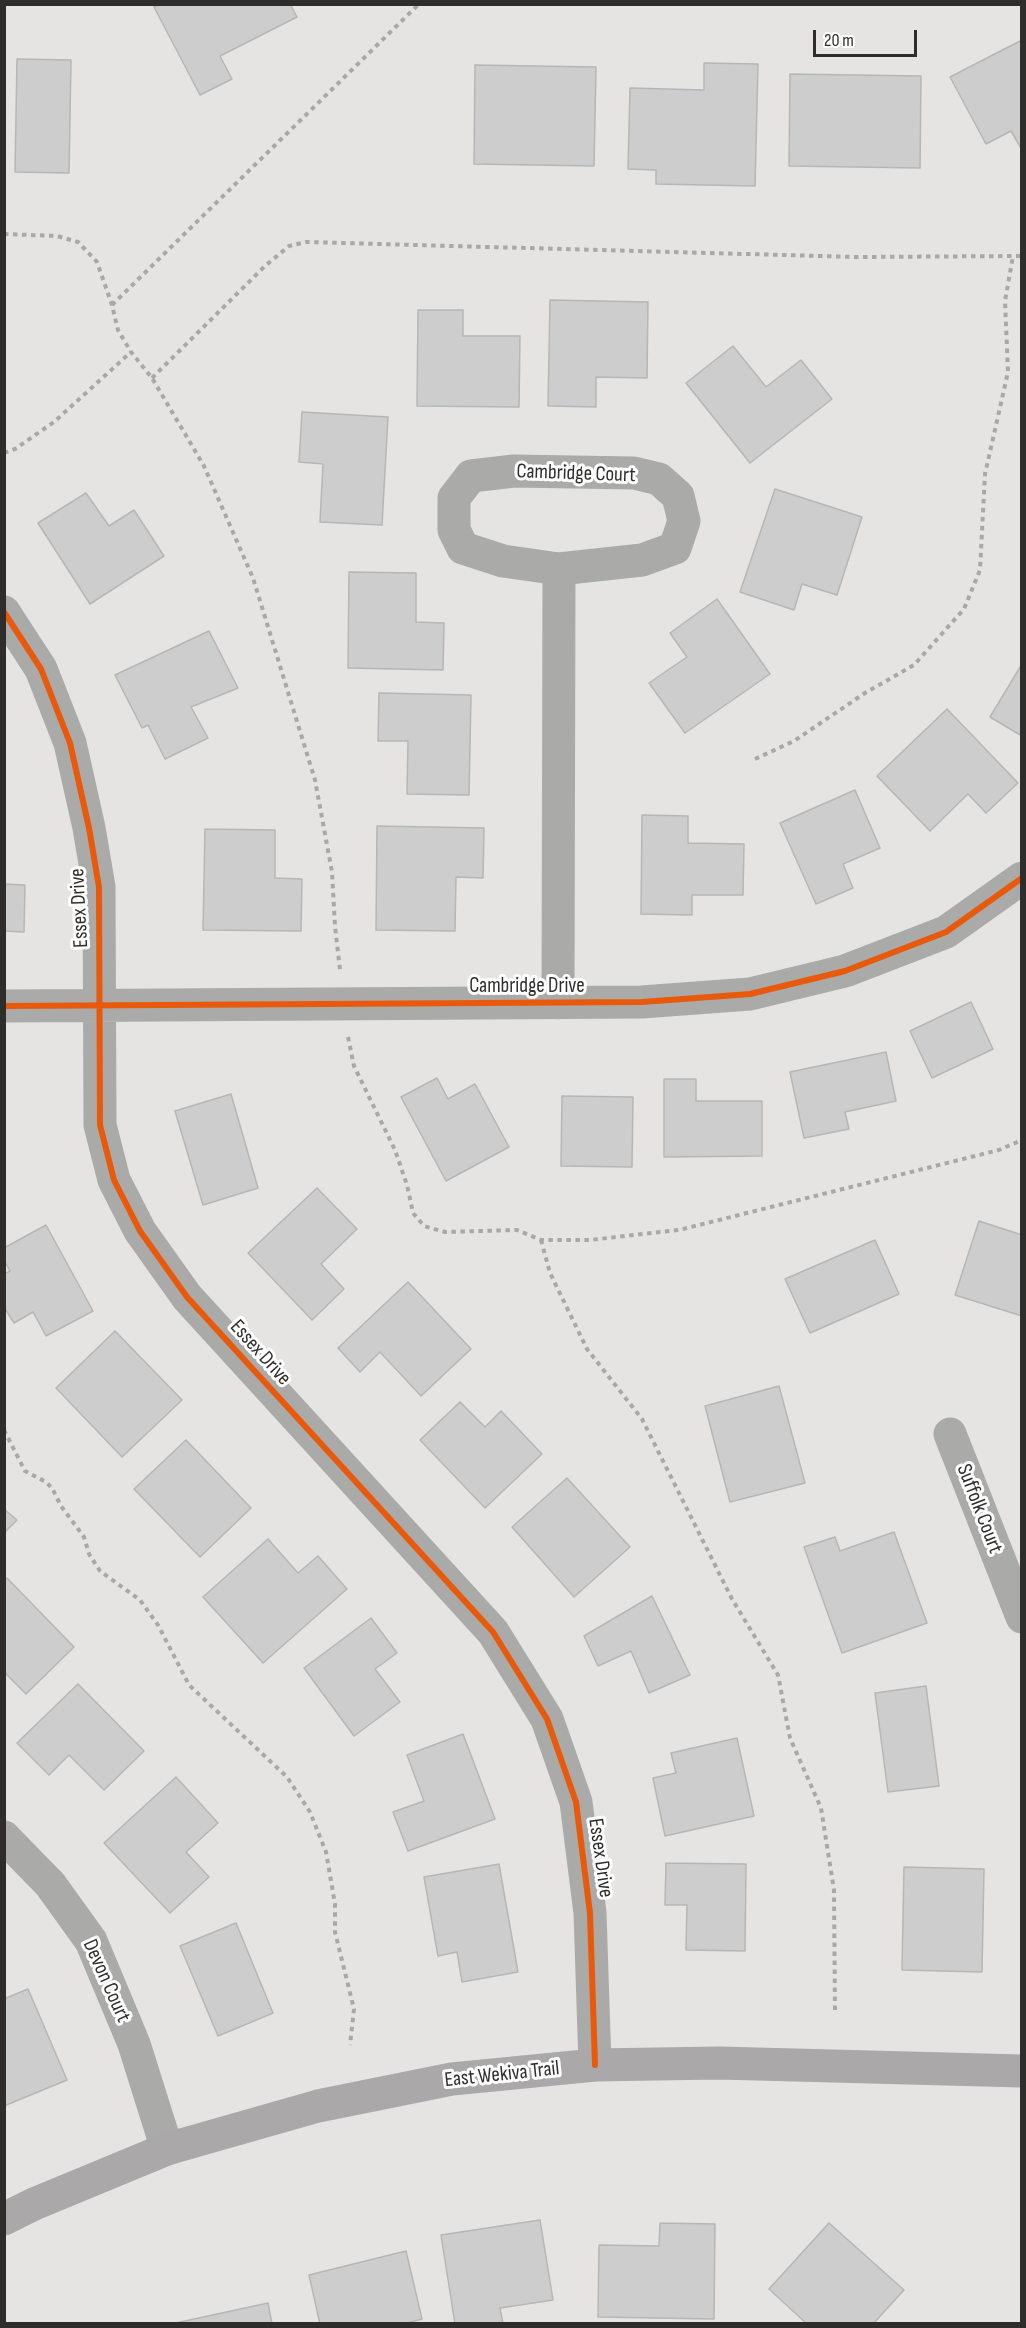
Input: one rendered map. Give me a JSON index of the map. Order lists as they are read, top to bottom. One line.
{"streets":{"street":["Cambridge Court","Essex Drive","Cambridge Drive","Suffolk Court","Devon Court","East Wekiva Trail"]},"crossings":[["Essex Drive","Cambridge Drive"],["Essex Drive","East Wekiva Trail"],["Devon Court","East Wekiva Trail"]],"scale_bar":"20 m"}
